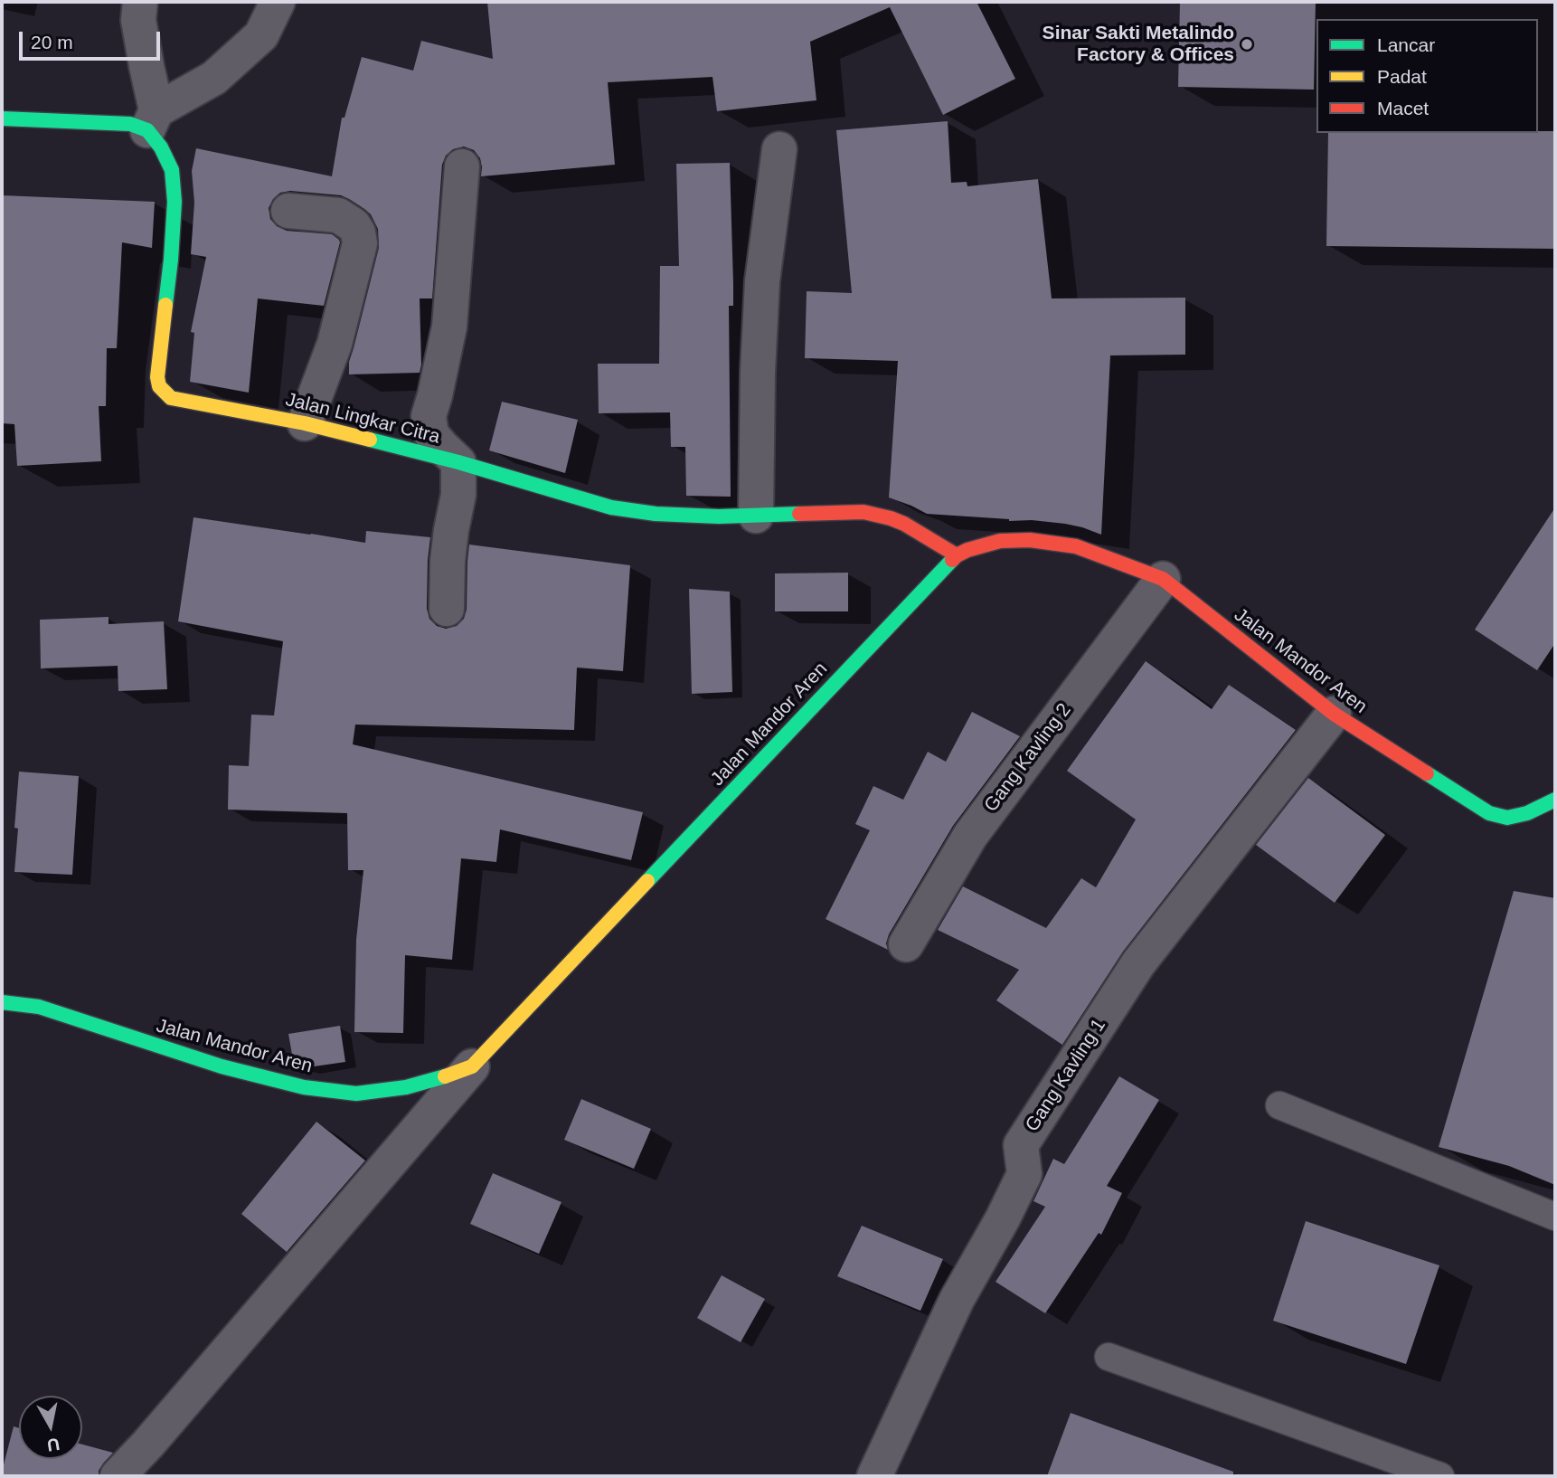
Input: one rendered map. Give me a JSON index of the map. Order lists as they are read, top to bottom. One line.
{"streets":{"street":["Jalan Lingkar Citra","Jalan Mandor Aren","Gang Kavling 2","Gang Kavling 1"]},"crossings":[["Jalan Lingkar Citra","Jalan Mandor Aren"],["Jalan Mandor Aren","Gang Kavling 2"],["Jalan Mandor Aren","Gang Kavling 1"]],"places":["Sinar Sakti Metalindo Factory & Offices"],"legend":["Lancar","Padat","Macet"],"scale_bar":"20 m","north":"bottom"}
